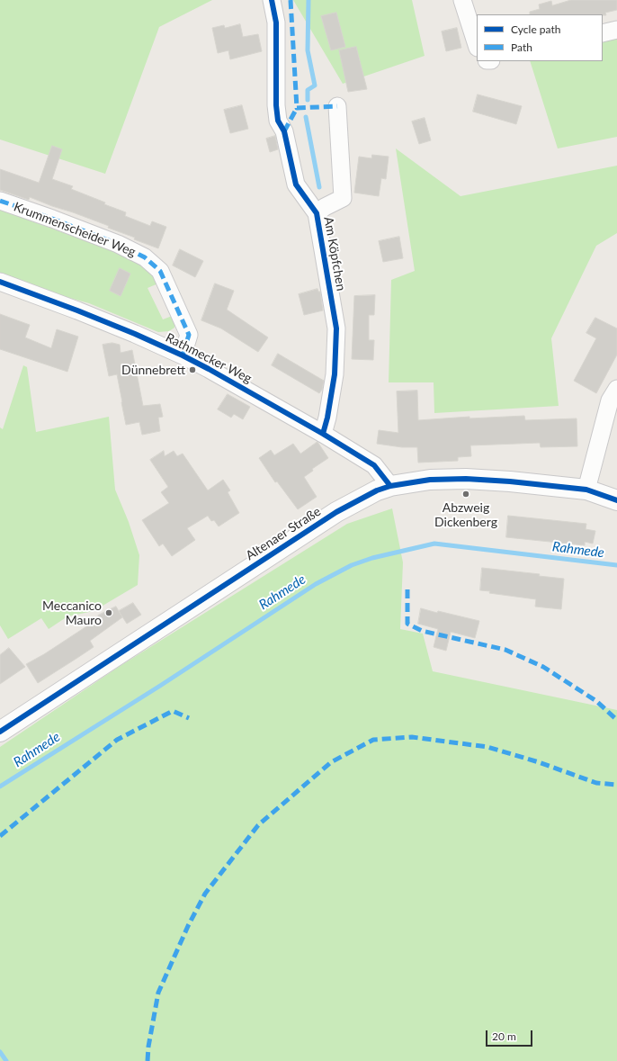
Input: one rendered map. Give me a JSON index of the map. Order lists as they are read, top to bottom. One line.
{"streets":{"main road":["Altenaer Straße"],"street":["Krummenscheider Weg","Am Köpfchen","Rathmecker Weg"]},"crossings":[["Krummenscheider Weg","Rathmecker Weg"],["Am Köpfchen","Rathmecker Weg"],["Rathmecker Weg","Altenaer Straße"]],"water":["Rahmede"],"places":["Dünnebrett","Abzweig Dickenberg","Meccanico Mauro"],"legend":["Cycle path","Path"],"scale_bar":"20 m"}
